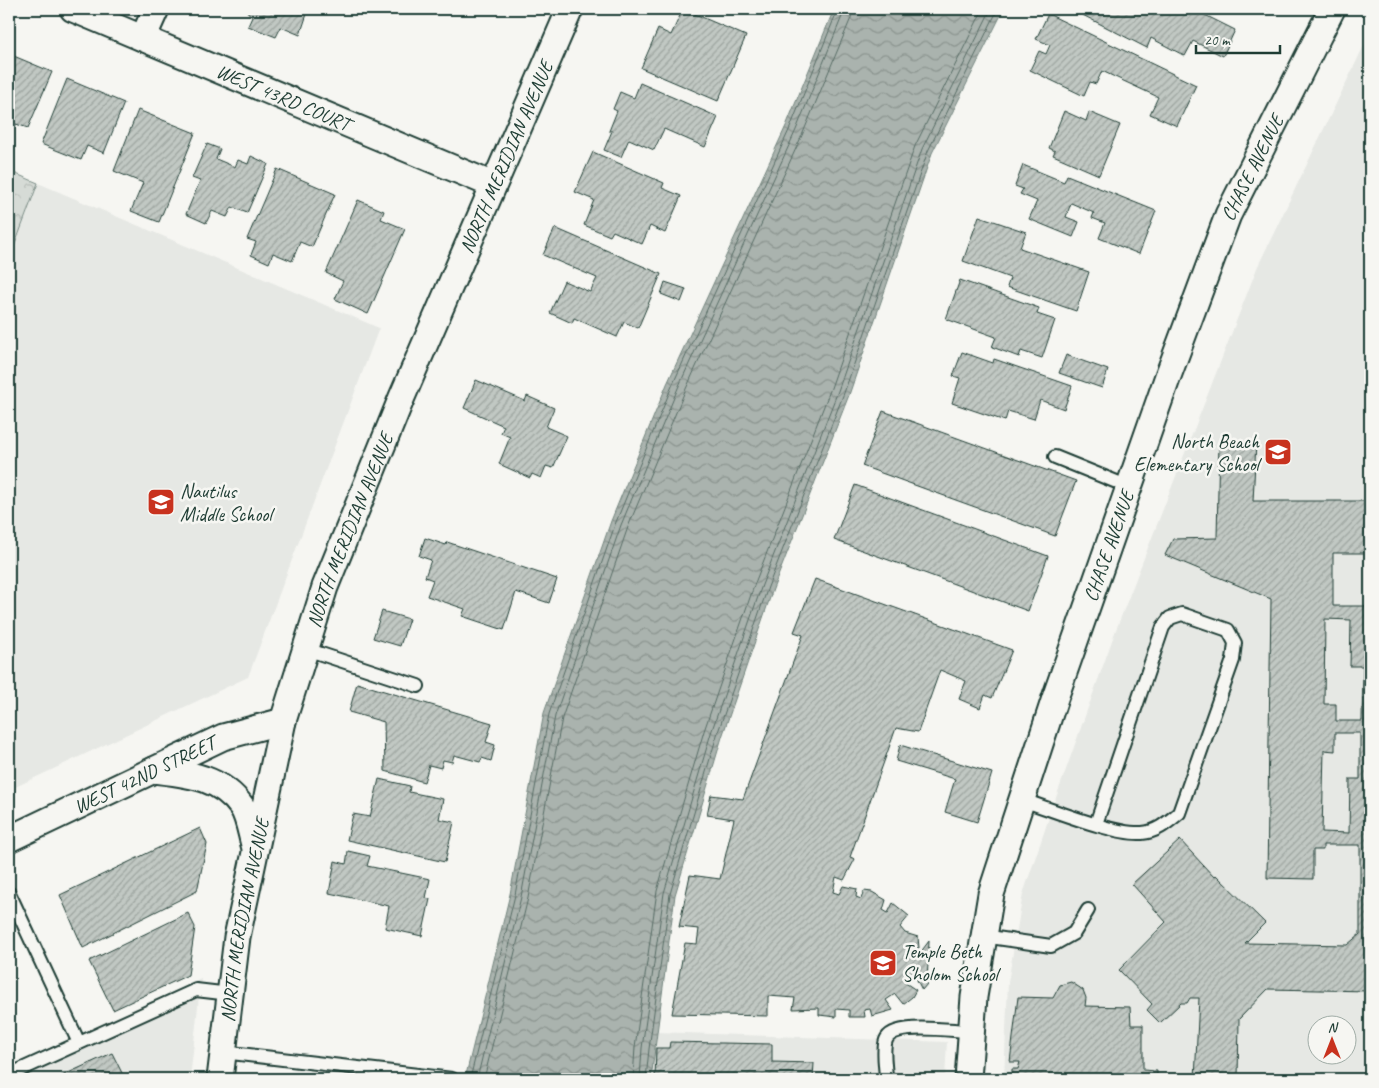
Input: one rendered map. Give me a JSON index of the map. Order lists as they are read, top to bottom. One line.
{"streets":{"street":["WEST 43RD COURT","NORTH MERIDIAN AVENUE","CHASE AVENUE","WEST 42ND STREET"]},"crossings":[["WEST 43RD COURT","NORTH MERIDIAN AVENUE"],["NORTH MERIDIAN AVENUE","WEST 42ND STREET"]],"places":{"school or university":["North Beach Elementary School","Nautilus Middle School","Temple Beth Sholom School"]},"scale_bar":"20 m","north":"top"}
